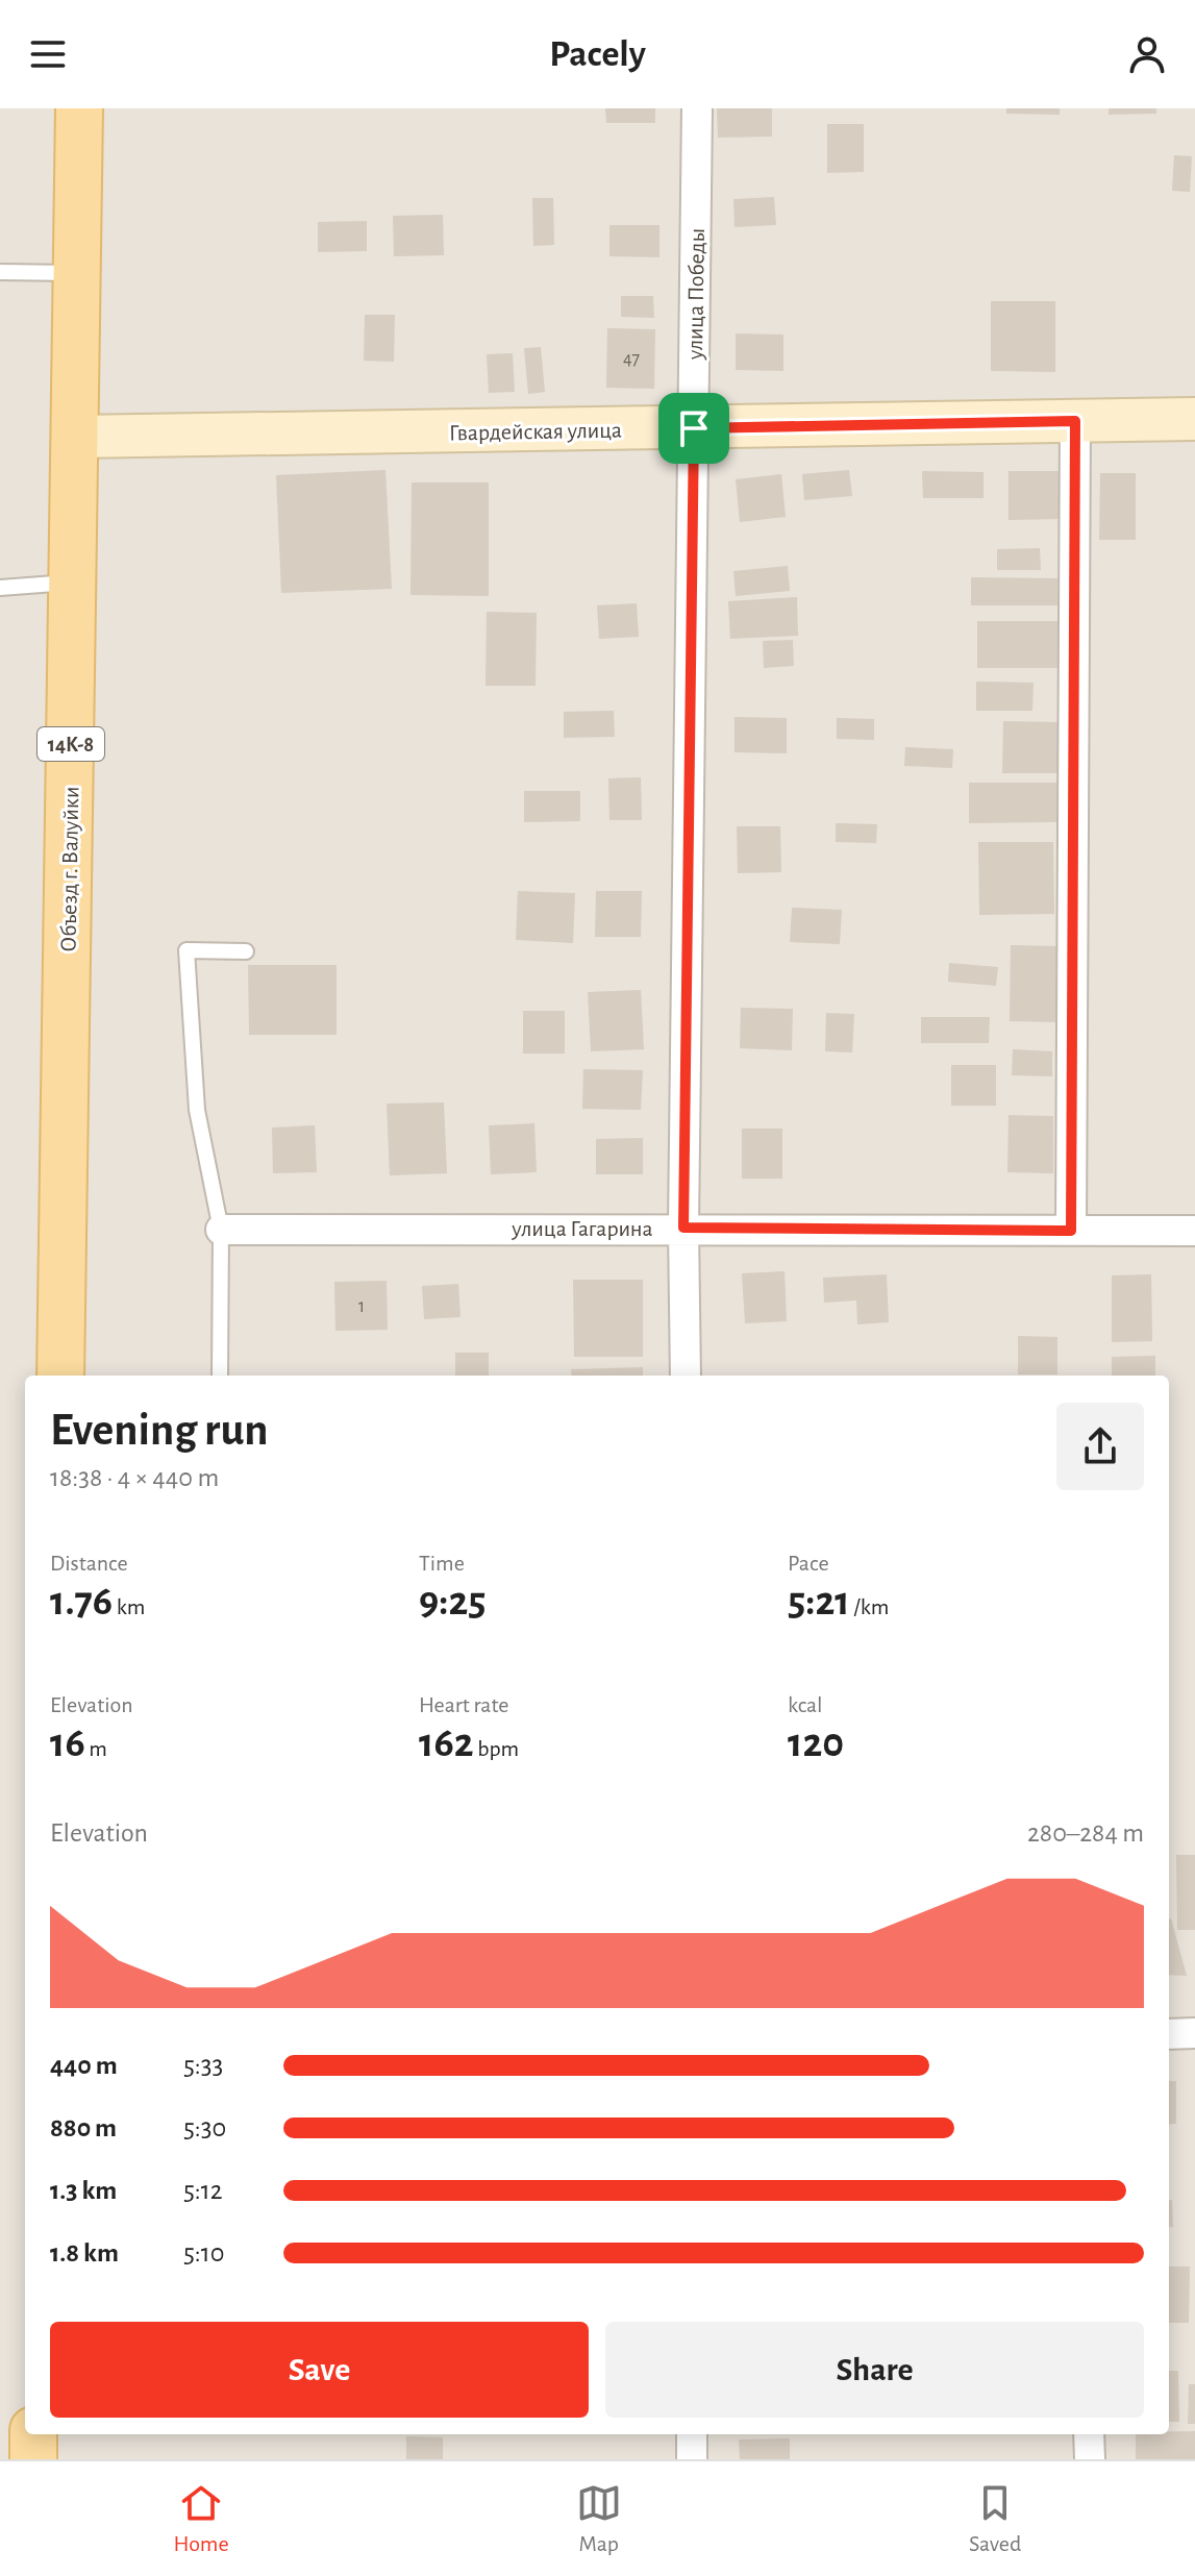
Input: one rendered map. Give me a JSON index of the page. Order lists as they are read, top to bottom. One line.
{"streets":{"main road":["14К-8","Объезд г. Валуйки"],"street":["улица Победы","Гвардейская улица","улица Гагарина"]},"crossings":[["улица Победы","Гвардейская улица"],["улица Победы","улица Гагарина"],["Гвардейская улица","Объезд г. Валуйки"]],"house_numbers":["47","1"],"page":{"header":"Pacely","heading":["Evening run","18:38 · 4 × 440 m"],"stats":[["Distance","1.76 km"],["Time","9:25"],["Pace","5:21 /km"],["Elevation","16 m"],["Heart rate","162 bpm"],["kcal","120"]],"chart":["Elevation","280–284 m"],"list":[{"name":"440 m","note":"5:33"},{"name":"880 m","note":"5:30"},{"name":"1.3 km","note":"5:12"},{"name":"1.8 km","note":"5:10"}],"buttons":["Save","Share"],"tabs":["Home","Map","Saved"]}}
